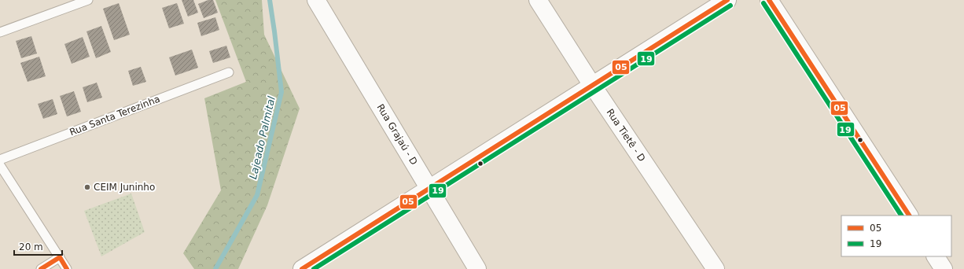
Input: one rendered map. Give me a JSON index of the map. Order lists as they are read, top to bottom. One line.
{"streets":{"street":["Rua Grajaú - D","Rua Tietê - D"],"lane":["Rua Santa Terezinha"]},"water":["Lajeado Palmital"],"places":["CEIM Juninho"],"lines":["transit line 05","transit line 19"],"legend":["05","19"],"scale_bar":"20 m"}
